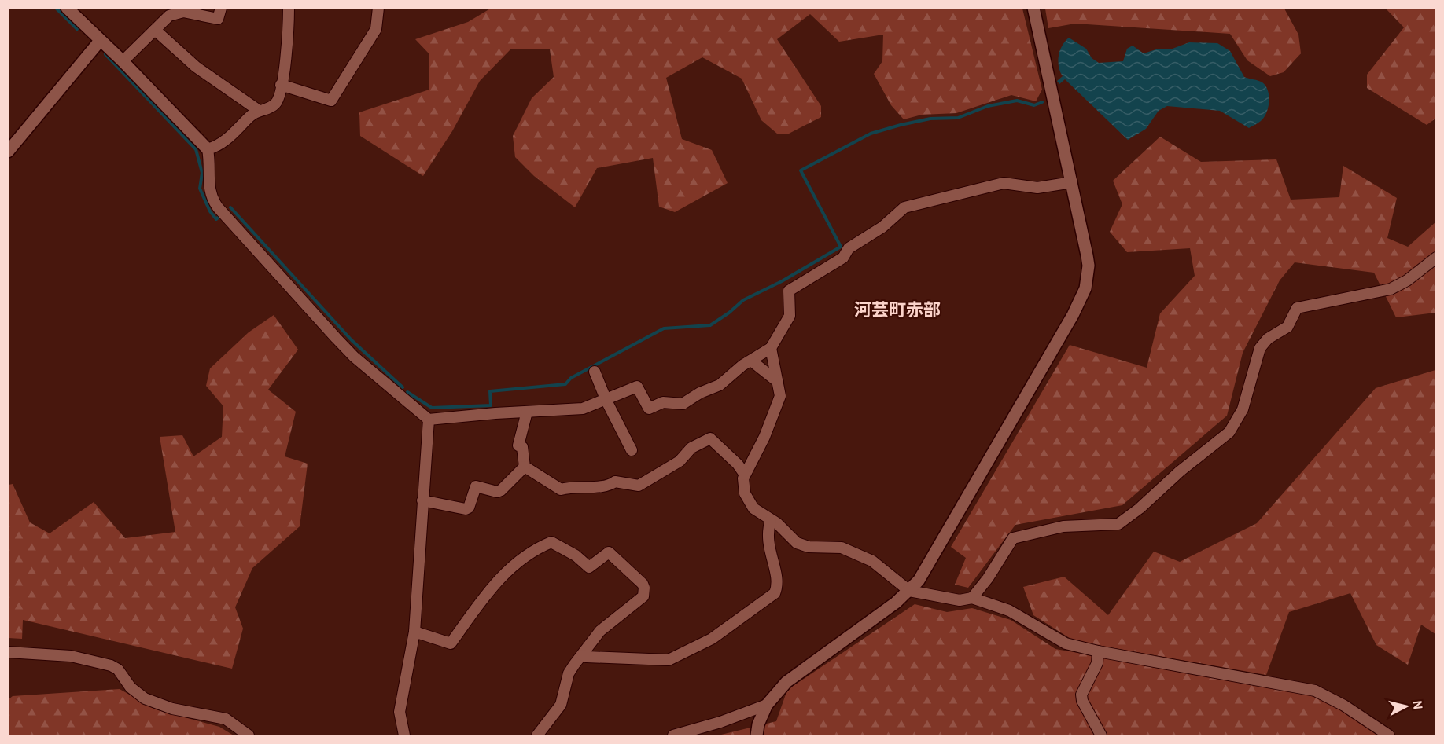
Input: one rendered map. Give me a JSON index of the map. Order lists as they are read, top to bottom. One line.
{"districts":["河芸町赤部"],"north":"right"}
